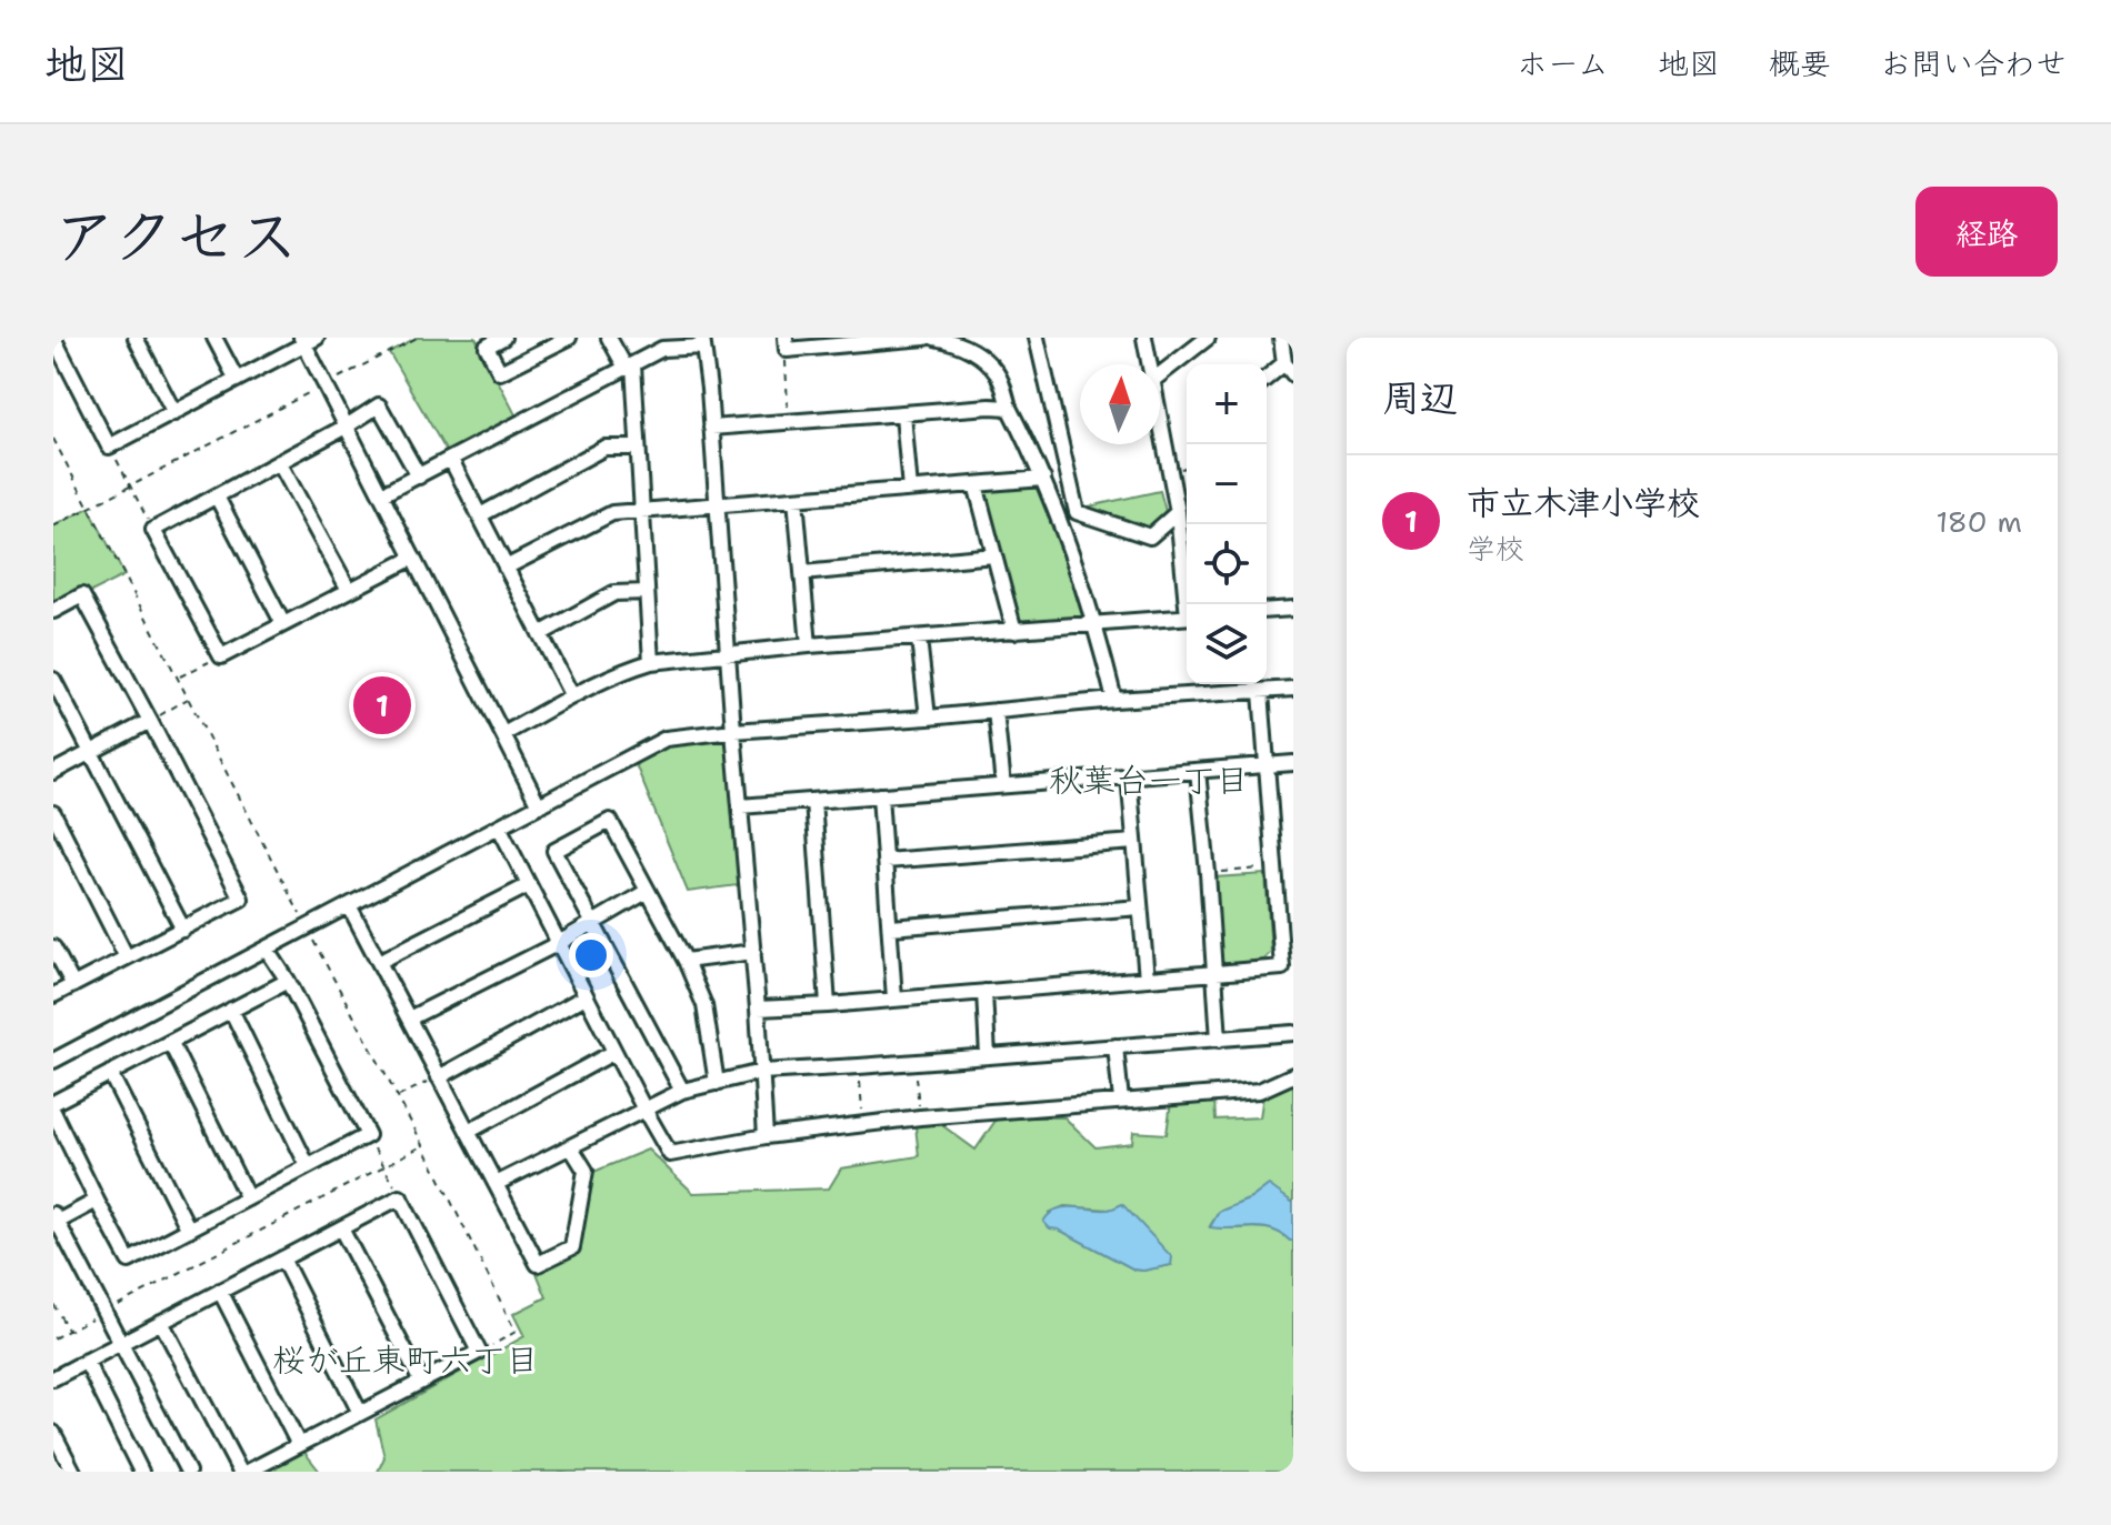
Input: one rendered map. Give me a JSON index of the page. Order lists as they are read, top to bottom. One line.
{"districts":["秋葉台一丁目","桜が丘東町六丁目"],"north":"top","page":{"header":"地図","nav":["ホーム","地図","概要","お問い合わせ"],"title":"アクセス","buttons":"経路","heading":"周辺","map_buttons":["+","−"],"list":[{"mark":"1","name":"市立木津小学校","note":"学校","value":"180 m"}],"pins":"1"}}
